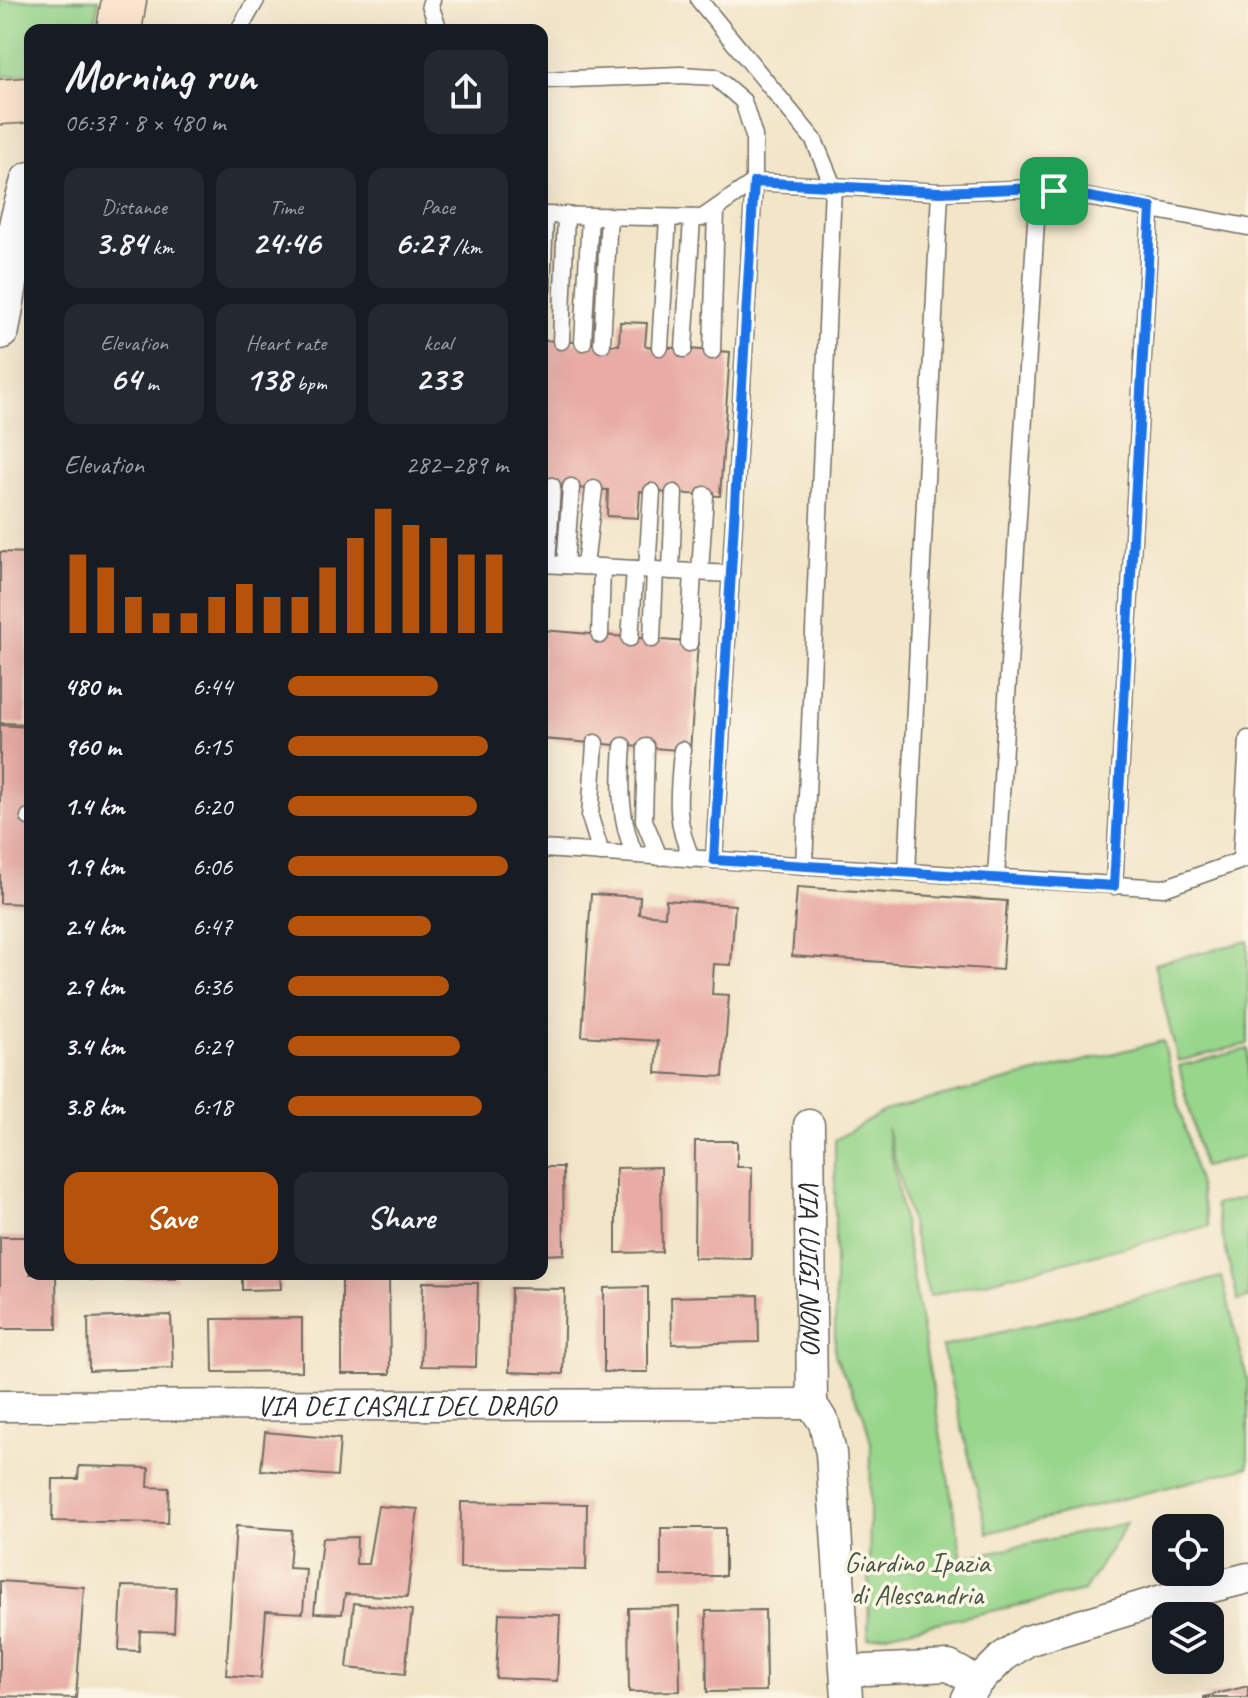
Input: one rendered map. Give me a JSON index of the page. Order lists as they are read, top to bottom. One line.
{"streets":{"street":["VIA LUIGI NONO","VIA DEI CASALI DEL DRAGO"]},"crossings":[["VIA LUIGI NONO","VIA DEI CASALI DEL DRAGO"]],"parks":["Giardino Ipazia di Alessandria"],"page":{"heading":["Morning run","06:37 · 8 × 480 m"],"stats":[["Distance","3.84 km"],["Time","24:46"],["Pace","6:27 /km"],["Elevation","64 m"],["Heart rate","138 bpm"],["kcal","233"]],"chart":["Elevation","282–289 m"],"list":[{"name":"480 m","note":"6:44"},{"name":"960 m","note":"6:15"},{"name":"1.4 km","note":"6:20"},{"name":"1.9 km","note":"6:06"},{"name":"2.4 km","note":"6:47"},{"name":"2.9 km","note":"6:36"},{"name":"3.4 km","note":"6:29"},{"name":"3.8 km","note":"6:18"}],"buttons":["Save","Share"]}}
